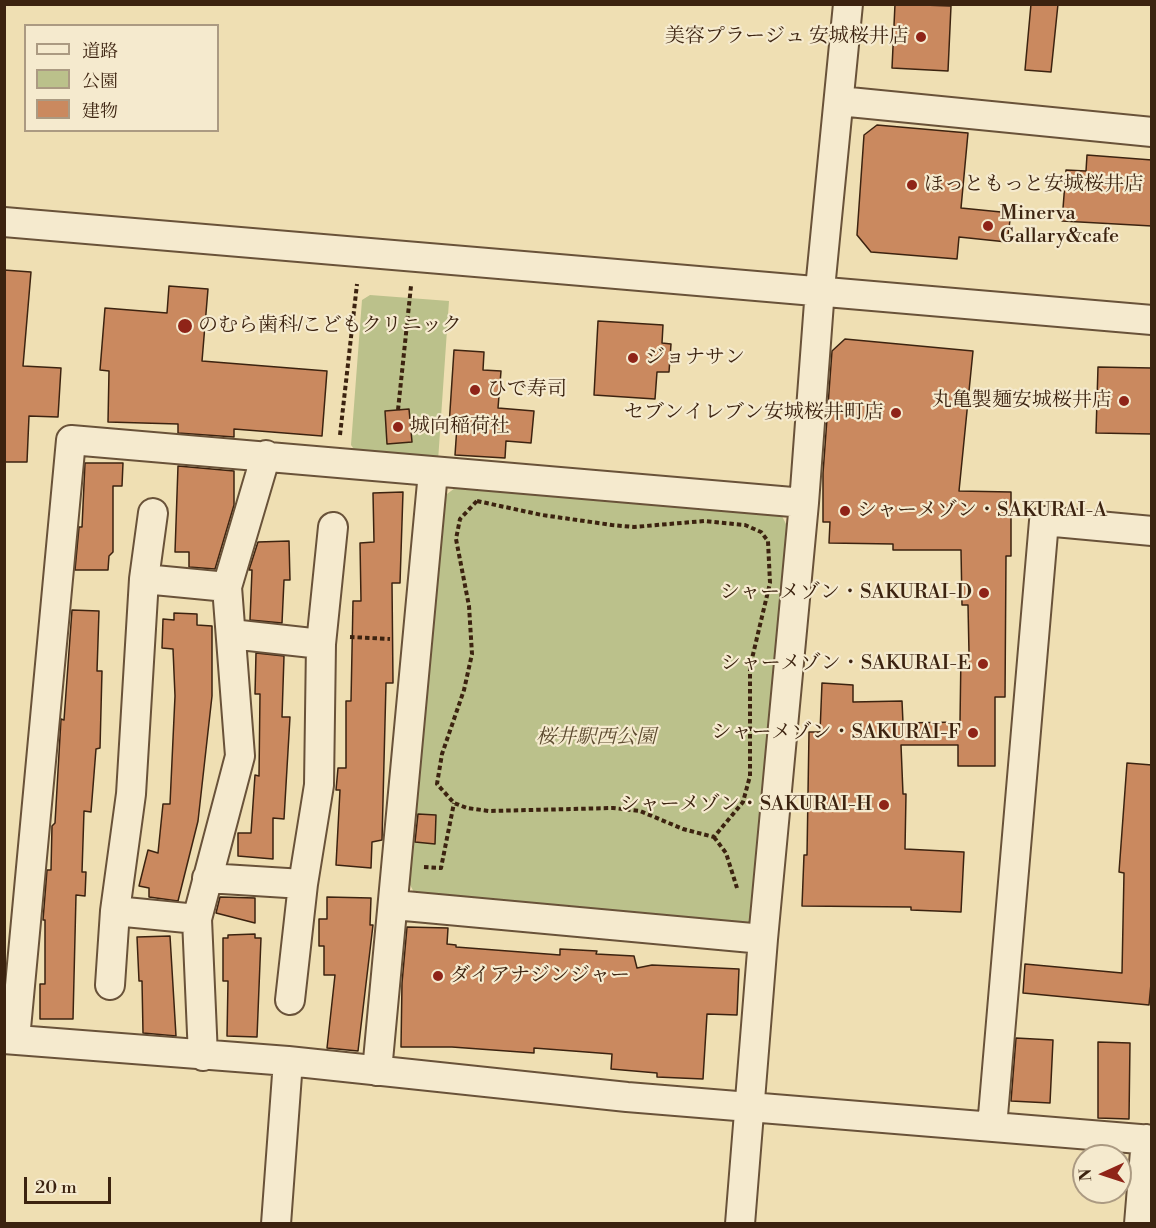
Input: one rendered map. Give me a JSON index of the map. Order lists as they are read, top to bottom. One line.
{"parks":["桜井駅西公園"],"places":["美容プラージュ 安城桜井店","ほっともっと安城桜井店","Minerva Gallary&cafe","のむら歯科/こどもクリニック","ジョナサン","ひで寿司","丸亀製麺安城桜井店","セブンイレブン安城桜井町店","城向稲荷社","シャーメゾン・SAKURAI-A","シャーメゾン・SAKURAI-D","シャーメゾン・SAKURAI-E","シャーメゾン・SAKURAI-F","シャーメゾン・SAKURAI-H","ダイアナジンジャー"],"legend":["道路","公園","建物"],"scale_bar":"20 m","north":"left"}
